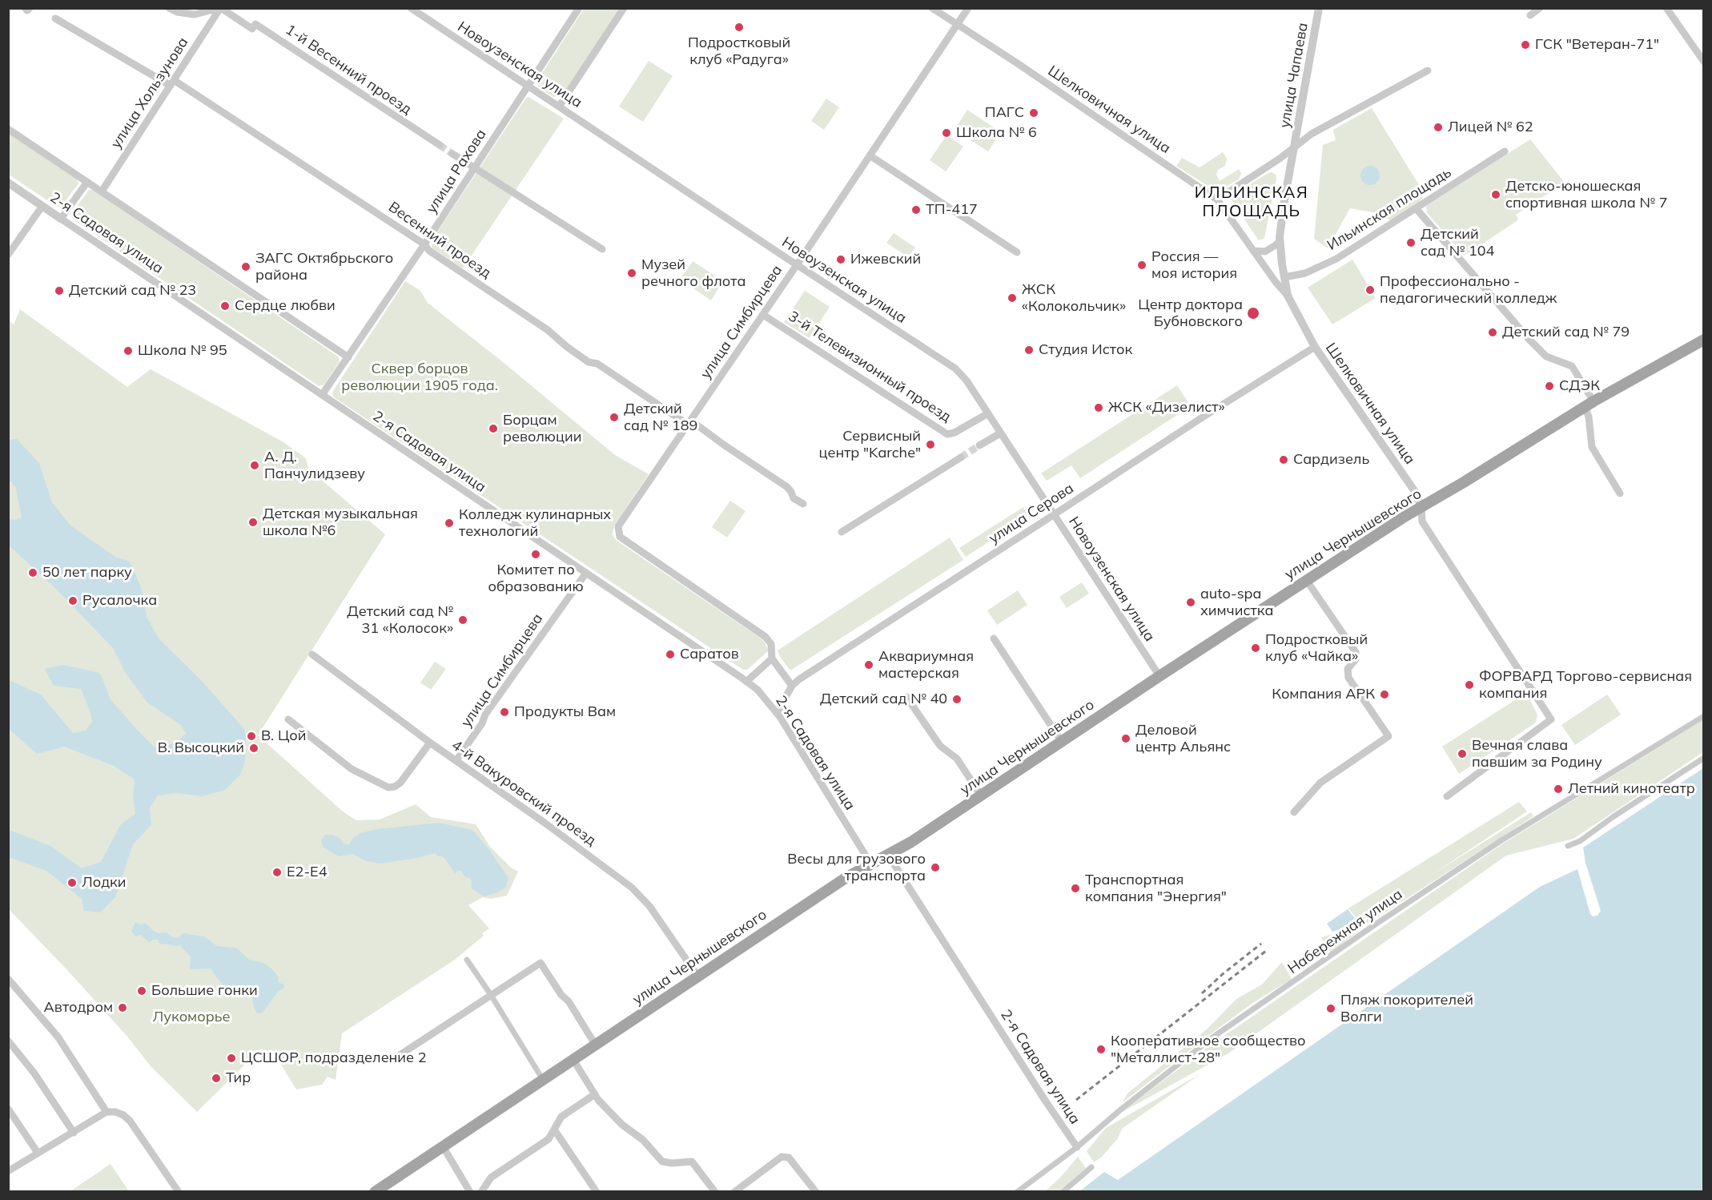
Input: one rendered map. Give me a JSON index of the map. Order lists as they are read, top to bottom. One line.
{"streets":{"main road":["улица Чернышевского"],"street":["Новоузенская улица","1-й Весенний проезд","улица Чапаева","улица Хользунова","Шелковичная улица","улица Рахова","Ильинская площадь","2-я Садовая улица","Весенний проезд","улица Симбирцева","3-й Телевизионный проезд","улица Серова","4-й Вакуровский проезд","Набережная улица"]},"crossings":[["Новоузенская улица","улица Рахова"],["Новоузенская улица","улица Симбирцева"],["Новоузенская улица","3-й Телевизионный проезд"],["Новоузенская улица","улица Серова"],["Новоузенская улица","улица Чернышевского"],["1-й Весенний проезд","улица Хользунова"],["улица Хользунова","Весенний проезд"],["Шелковичная улица","улица Симбирцева"],["Шелковичная улица","улица Серова"],["Шелковичная улица","улица Чернышевского"],["улица Рахова","2-я Садовая улица"],["улица Рахова","Весенний проезд"],["2-я Садовая улица","улица Симбирцева"],["2-я Садовая улица","улица Серова"],["2-я Садовая улица","улица Чернышевского"],["2-я Садовая улица","Набережная улица"],["Весенний проезд","улица Симбирцева"],["улица Симбирцева","3-й Телевизионный проезд"],["улица Симбирцева","4-й Вакуровский проезд"],["улица Чернышевского","4-й Вакуровский проезд"]],"districts":["ИЛЬИНСКАЯ ПЛОЩАДЬ"],"parks":["Сквер борцов революции 1905 года.","Лукоморье"],"places":["Подростковый клуб «Радуга»","ГСК \"Ветеран-71\"","ПАГС","Лицей № 62","Школа № 6","Детско-юношеская спортивная школа № 7","ТП-417","Детский сад № 104","Ижевский","Россия — моя история","ЗАГС Октябрьского района","Музей речного флота","Профессионально - педагогический колледж","Детский сад № 23","ЖСК «Колокольчик»","Сердце любви","Центр доктора Бубновского","Детский сад № 79","Студия Исток","Школа № 95","СДЭК","ЖСК «Дизелист»","Детский сад № 189","Борцам революции","Сервисный центр \"Karche\"","Сардизель","А. Д. Панчулидзеву","Детская музыкальная школа №6","Колледж кулинарных технологий","Комитет по образованию","50 лет парку","Русалочка","auto-spa химчистка","Детский сад № 31 «Колосок»","Подростковый клуб «Чайка»","Саратов","Аквариумная мастерская","ФОРВАРД Торгово-сервисная компания","Компания АРК","Детский сад № 40","Продукты Вам","В. Цой","Деловой центр Альянс","В. Высоцкий","Вечная слава павшим за Родину","Летний кинотеатр","Весы для грузового транспорта","E2-E4","Лодки","Транспортная компания \"Энергия\"","Большие гонки","Автодром","Пляж покорителей Волги","Кооперативное сообщество \"Металлист-28\"","ЦСШОР, подразделение 2","Тир"]}
